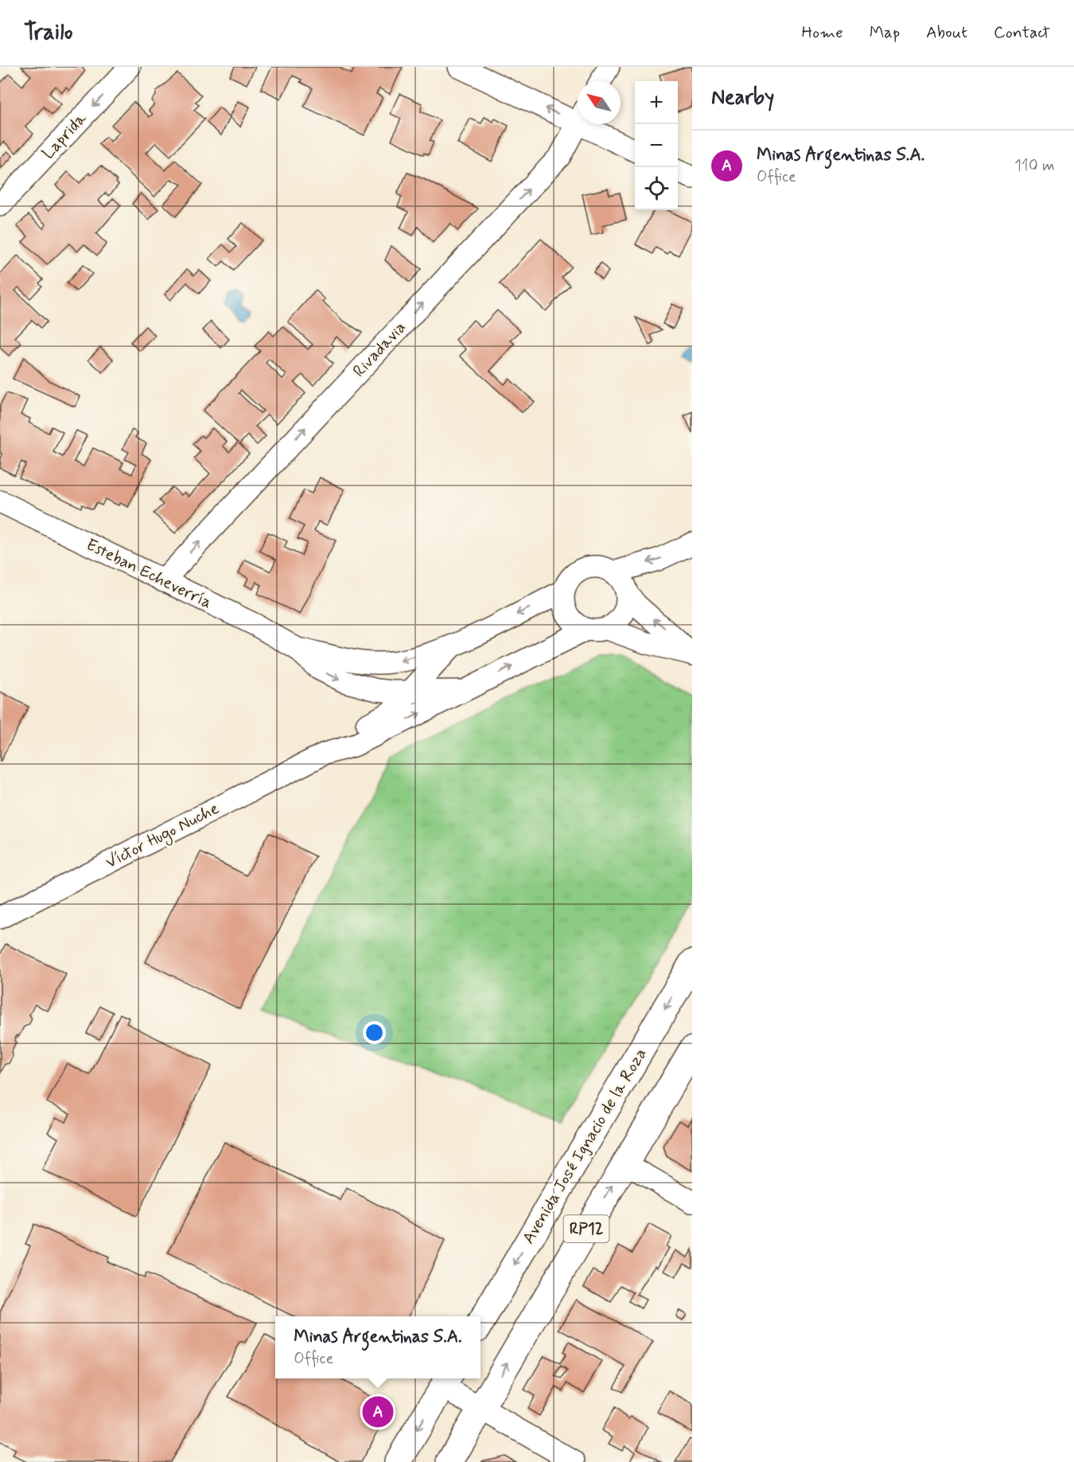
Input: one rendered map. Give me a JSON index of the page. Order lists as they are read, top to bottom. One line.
{"streets":{"main road":["Avenida José Ignacio de la Roza","RP12"],"street":["Laprida","Rivadavia","Esteban Echeverría","Víctor Hugo Nuche"]},"crossings":[["Rivadavia","Esteban Echeverría"],["Esteban Echeverría","Víctor Hugo Nuche"]],"one_way":["Laprida","Rivadavia"],"north":"top left","page":{"header":"Trailo","nav":["Home","Map","About","Contact"],"heading":"Nearby","map_buttons":["+","−"],"list":[{"mark":"A","name":"Minas Argentinas S.A.","note":"Office","value":"110 m"}],"popup":["Minas Argentinas S.A.","Office"],"pins":"A"}}
